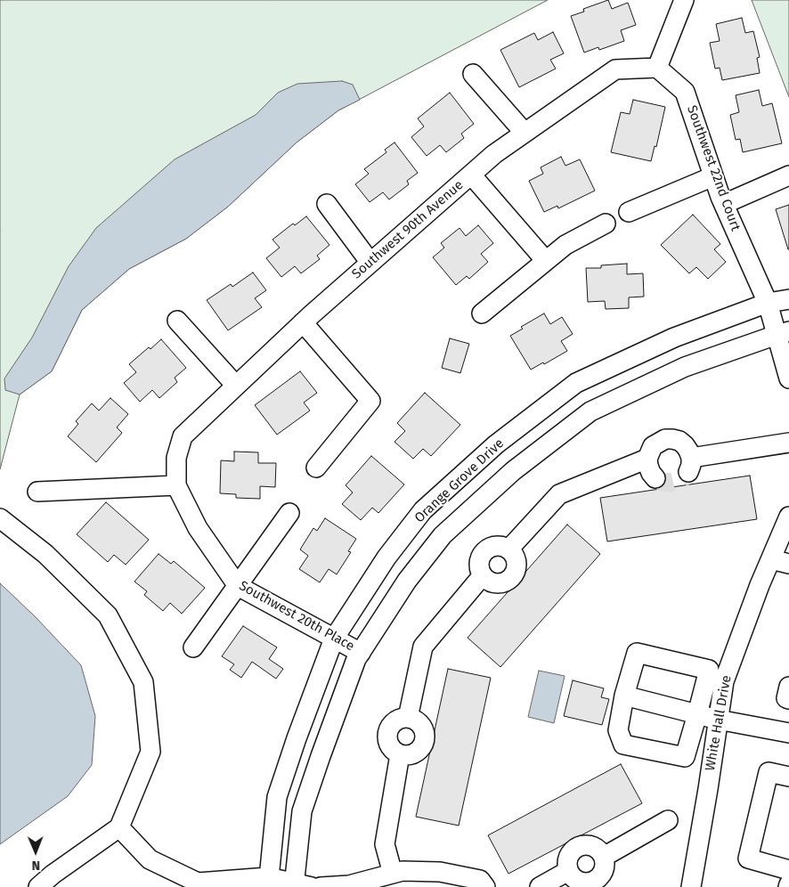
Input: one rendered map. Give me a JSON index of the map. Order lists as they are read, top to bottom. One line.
{"streets":{"street":["Southwest 22nd Court","Southwest 90th Avenue","Orange Grove Drive","Southwest 20th Place","White Hall Drive"]},"crossings":[["Southwest 22nd Court","Southwest 90th Avenue"],["Southwest 22nd Court","Orange Grove Drive"],["Southwest 90th Avenue","Southwest 20th Place"],["Orange Grove Drive","Southwest 20th Place"]],"north":"bottom"}
